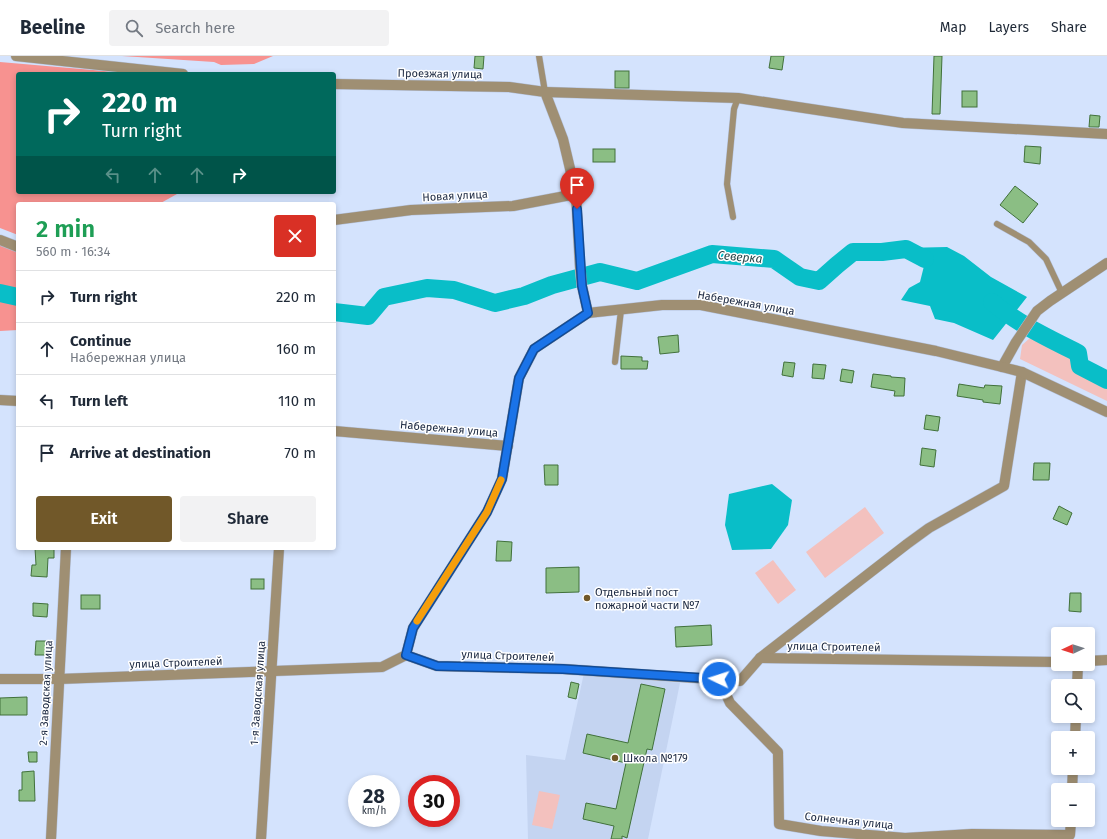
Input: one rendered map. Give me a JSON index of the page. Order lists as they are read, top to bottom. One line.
{"streets":{"street":["Проезжая улица","Новая улица","Набережная улица","улица Строителей","2-я Заводская улица","1-я Заводская улица","Солнечная улица"]},"crossings":[["улица Строителей","2-я Заводская улица"],["улица Строителей","1-я Заводская улица"],["улица Строителей","Солнечная улица"]],"water":["Северка"],"places":["Отдельный пост пожарной части №7","Школа №179"],"north":"left","page":{"header":"Beeline","search":"Search here","nav":["Map","Layers","Share"],"turn":["220 m","Turn right"],"heading":["2 min","560 m · 16:34"],"list":[{"name":"Turn right","value":"220 m"},{"name":"Continue","note":"Набережная улица","value":"160 m"},{"name":"Turn left","value":"110 m"},{"name":"Arrive at destination","value":"70 m"}],"buttons":["Exit","Share"],"map_buttons":["+","−"],"speed":"28 km/h","limit":"30"}}
